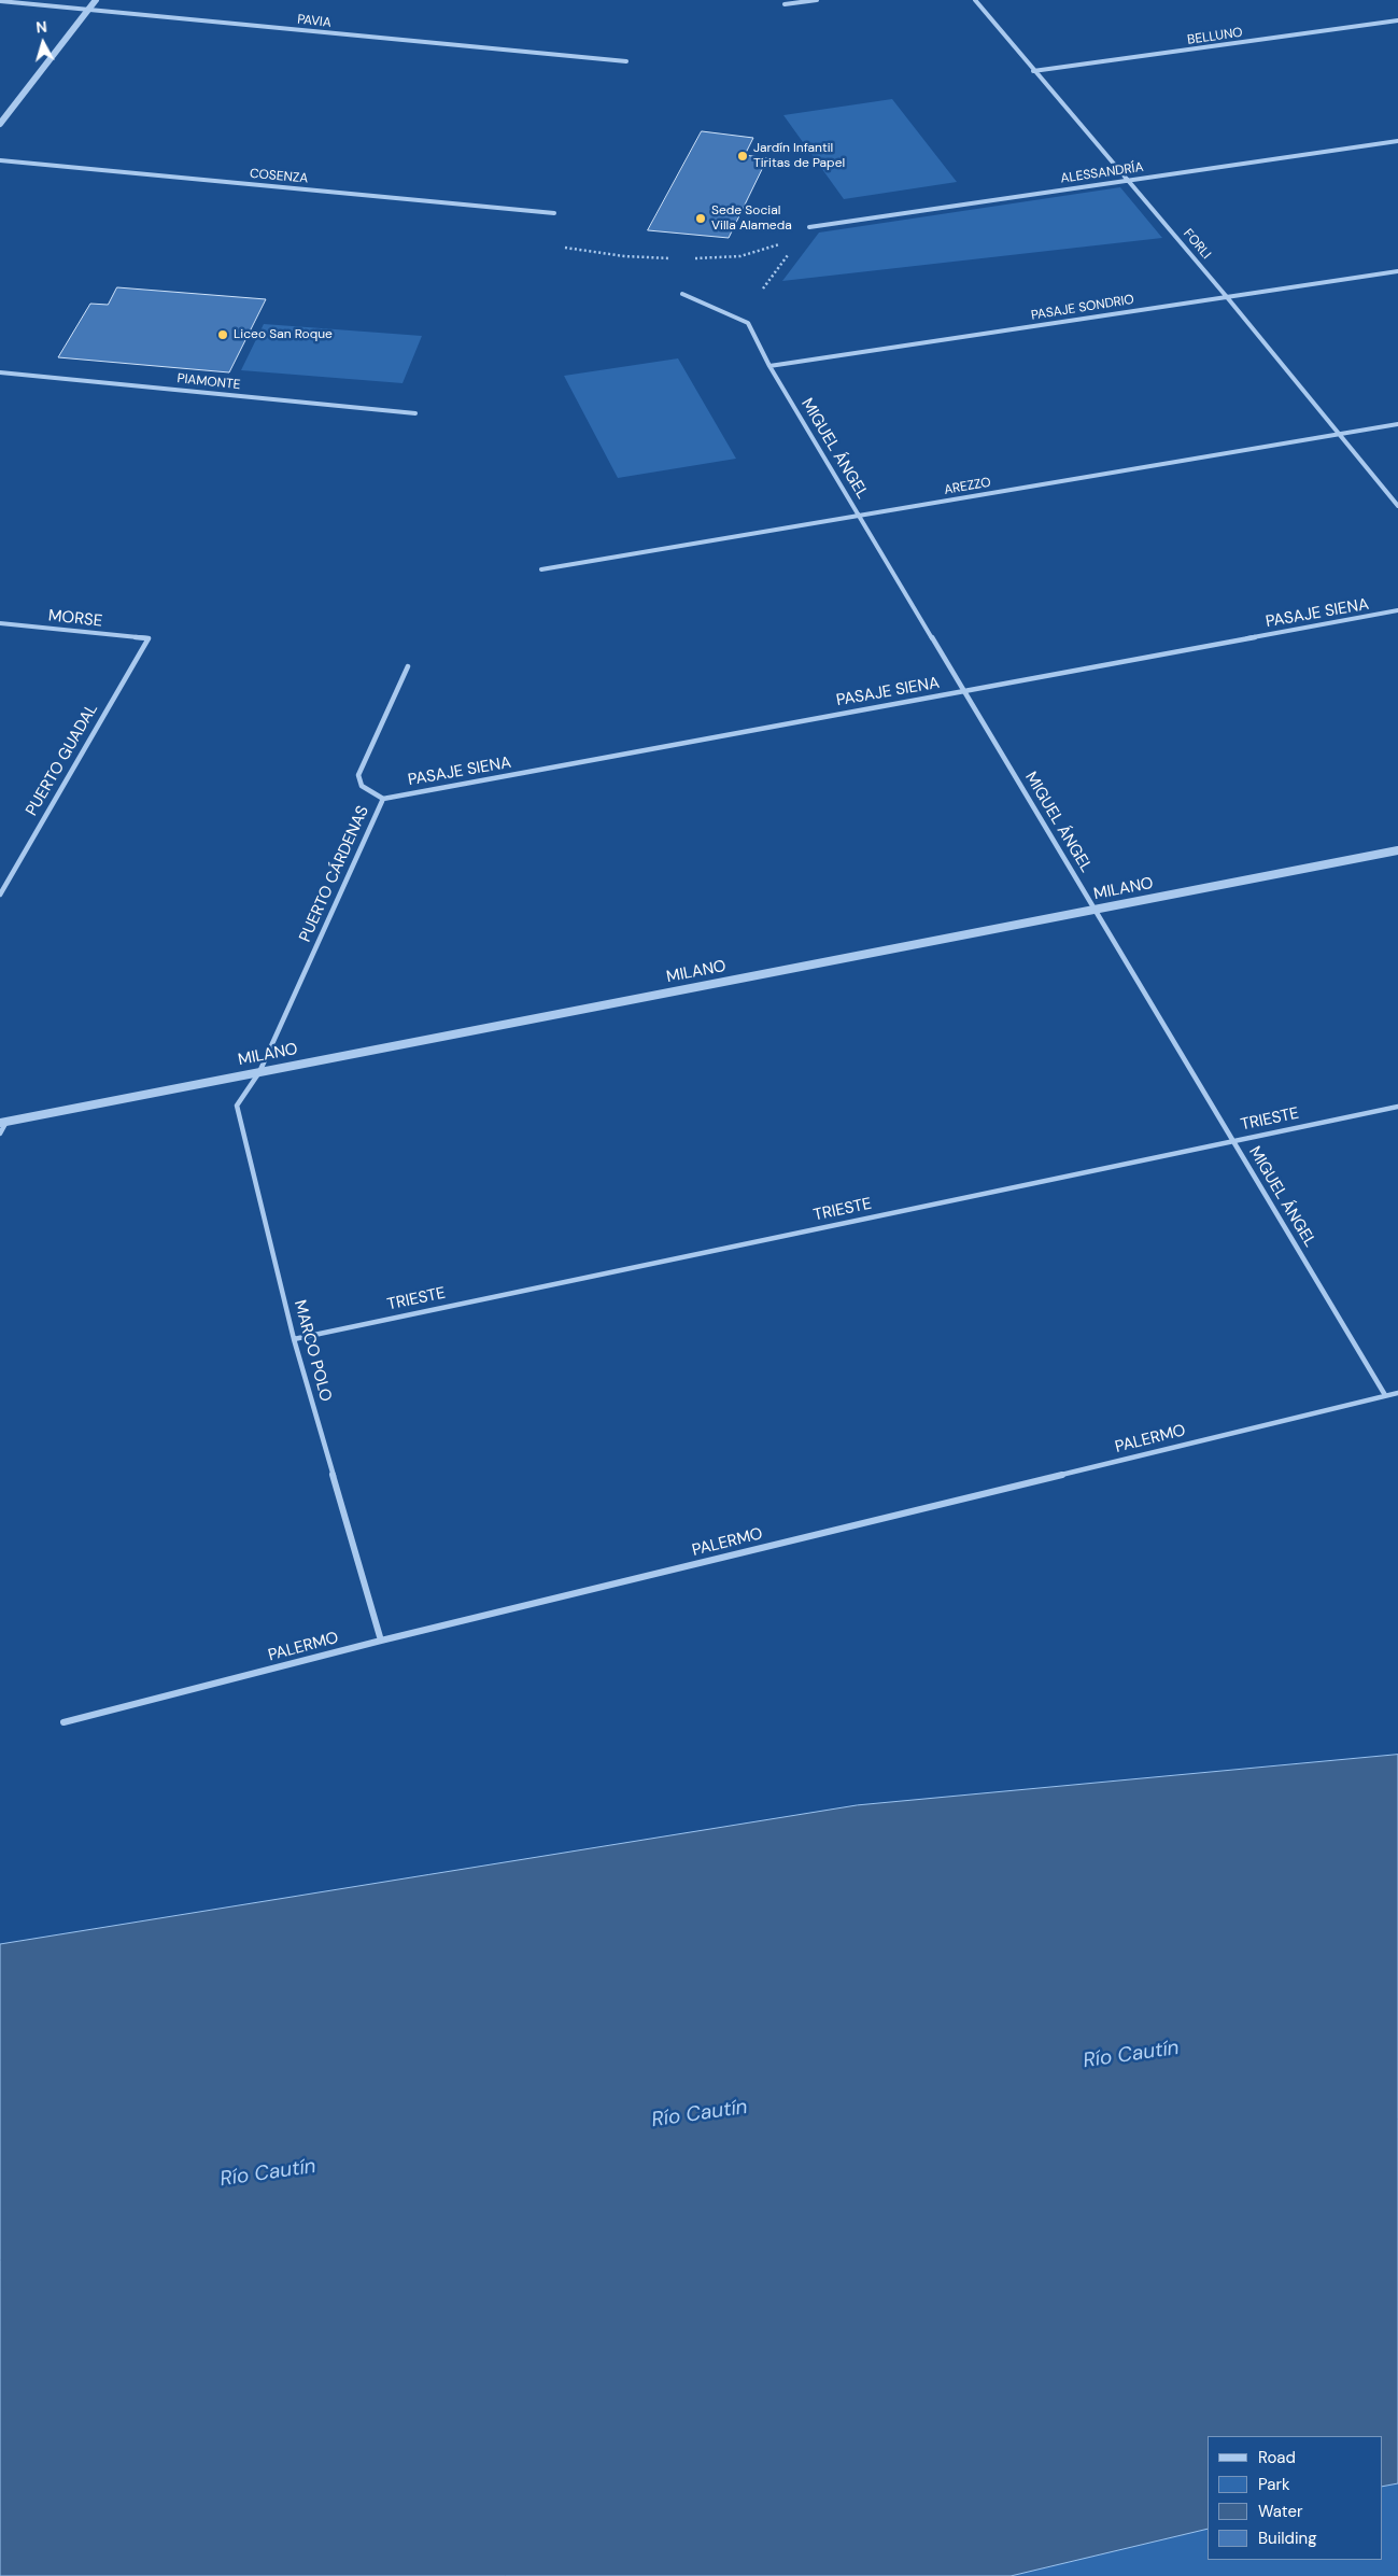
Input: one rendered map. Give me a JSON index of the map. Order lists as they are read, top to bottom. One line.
{"streets":{"street":["PAVIA","BELLUNO","ALESSANDRÍA","COSENZA","FORLI","PASAJE SONDRIO","PIAMONTE","MIGUEL ÁNGEL","AREZZO","PASAJE SIENA","MORSE","PUERTO GUADAL","PUERTO CÁRDENAS","MILANO","TRIESTE","MARCO POLO","PALERMO"]},"crossings":[["BELLUNO","FORLI"],["ALESSANDRÍA","FORLI"],["FORLI","PASAJE SONDRIO"],["FORLI","AREZZO"],["PASAJE SONDRIO","MIGUEL ÁNGEL"],["MIGUEL ÁNGEL","AREZZO"],["MIGUEL ÁNGEL","PASAJE SIENA"],["MIGUEL ÁNGEL","MILANO"],["MIGUEL ÁNGEL","TRIESTE"],["MIGUEL ÁNGEL","PALERMO"],["PASAJE SIENA","PUERTO CÁRDENAS"],["MORSE","PUERTO GUADAL"],["PUERTO CÁRDENAS","MILANO"],["PUERTO CÁRDENAS","MARCO POLO"],["MILANO","MARCO POLO"],["TRIESTE","MARCO POLO"],["MARCO POLO","PALERMO"]],"water":["Río Cautín"],"places":["Jardín Infantil Tiritas de Papel","Sede Social Villa Alameda","Liceo San Roque"],"legend":["Road","Park","Water","Building"],"north":"top"}
